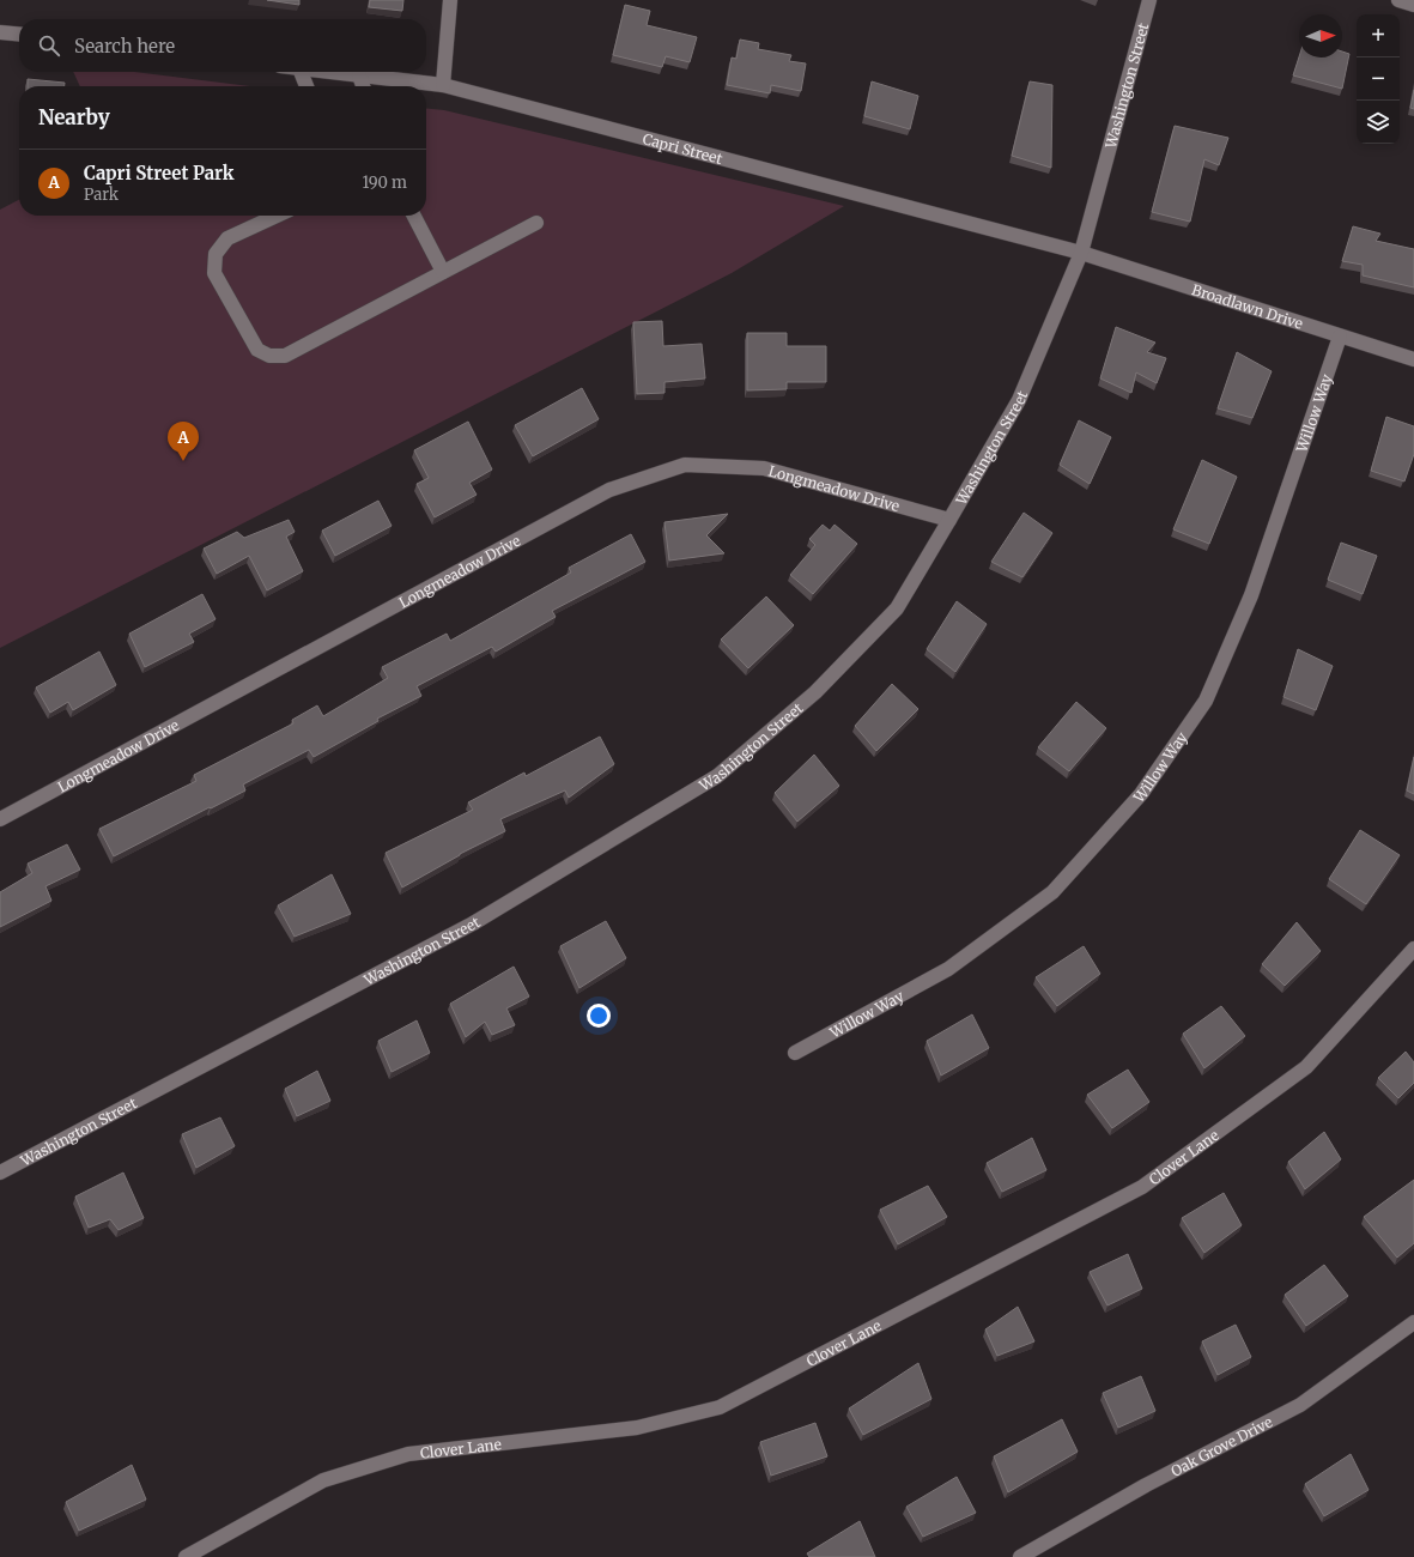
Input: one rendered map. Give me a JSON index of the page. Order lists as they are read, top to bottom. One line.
{"streets":{"street":["Washington Street","Capri Street","Broadlawn Drive","Willow Way","Longmeadow Drive","Clover Lane","Oak Grove Drive"]},"crossings":[["Washington Street","Capri Street"],["Washington Street","Broadlawn Drive"],["Washington Street","Longmeadow Drive"],["Capri Street","Broadlawn Drive"],["Broadlawn Drive","Willow Way"]],"north":"right","page":{"map_buttons":["+","−"],"search":"Search here","heading":"Nearby","list":[{"mark":"A","name":"Capri Street Park","note":"Park","value":"190 m"}],"pins":"A"}}
